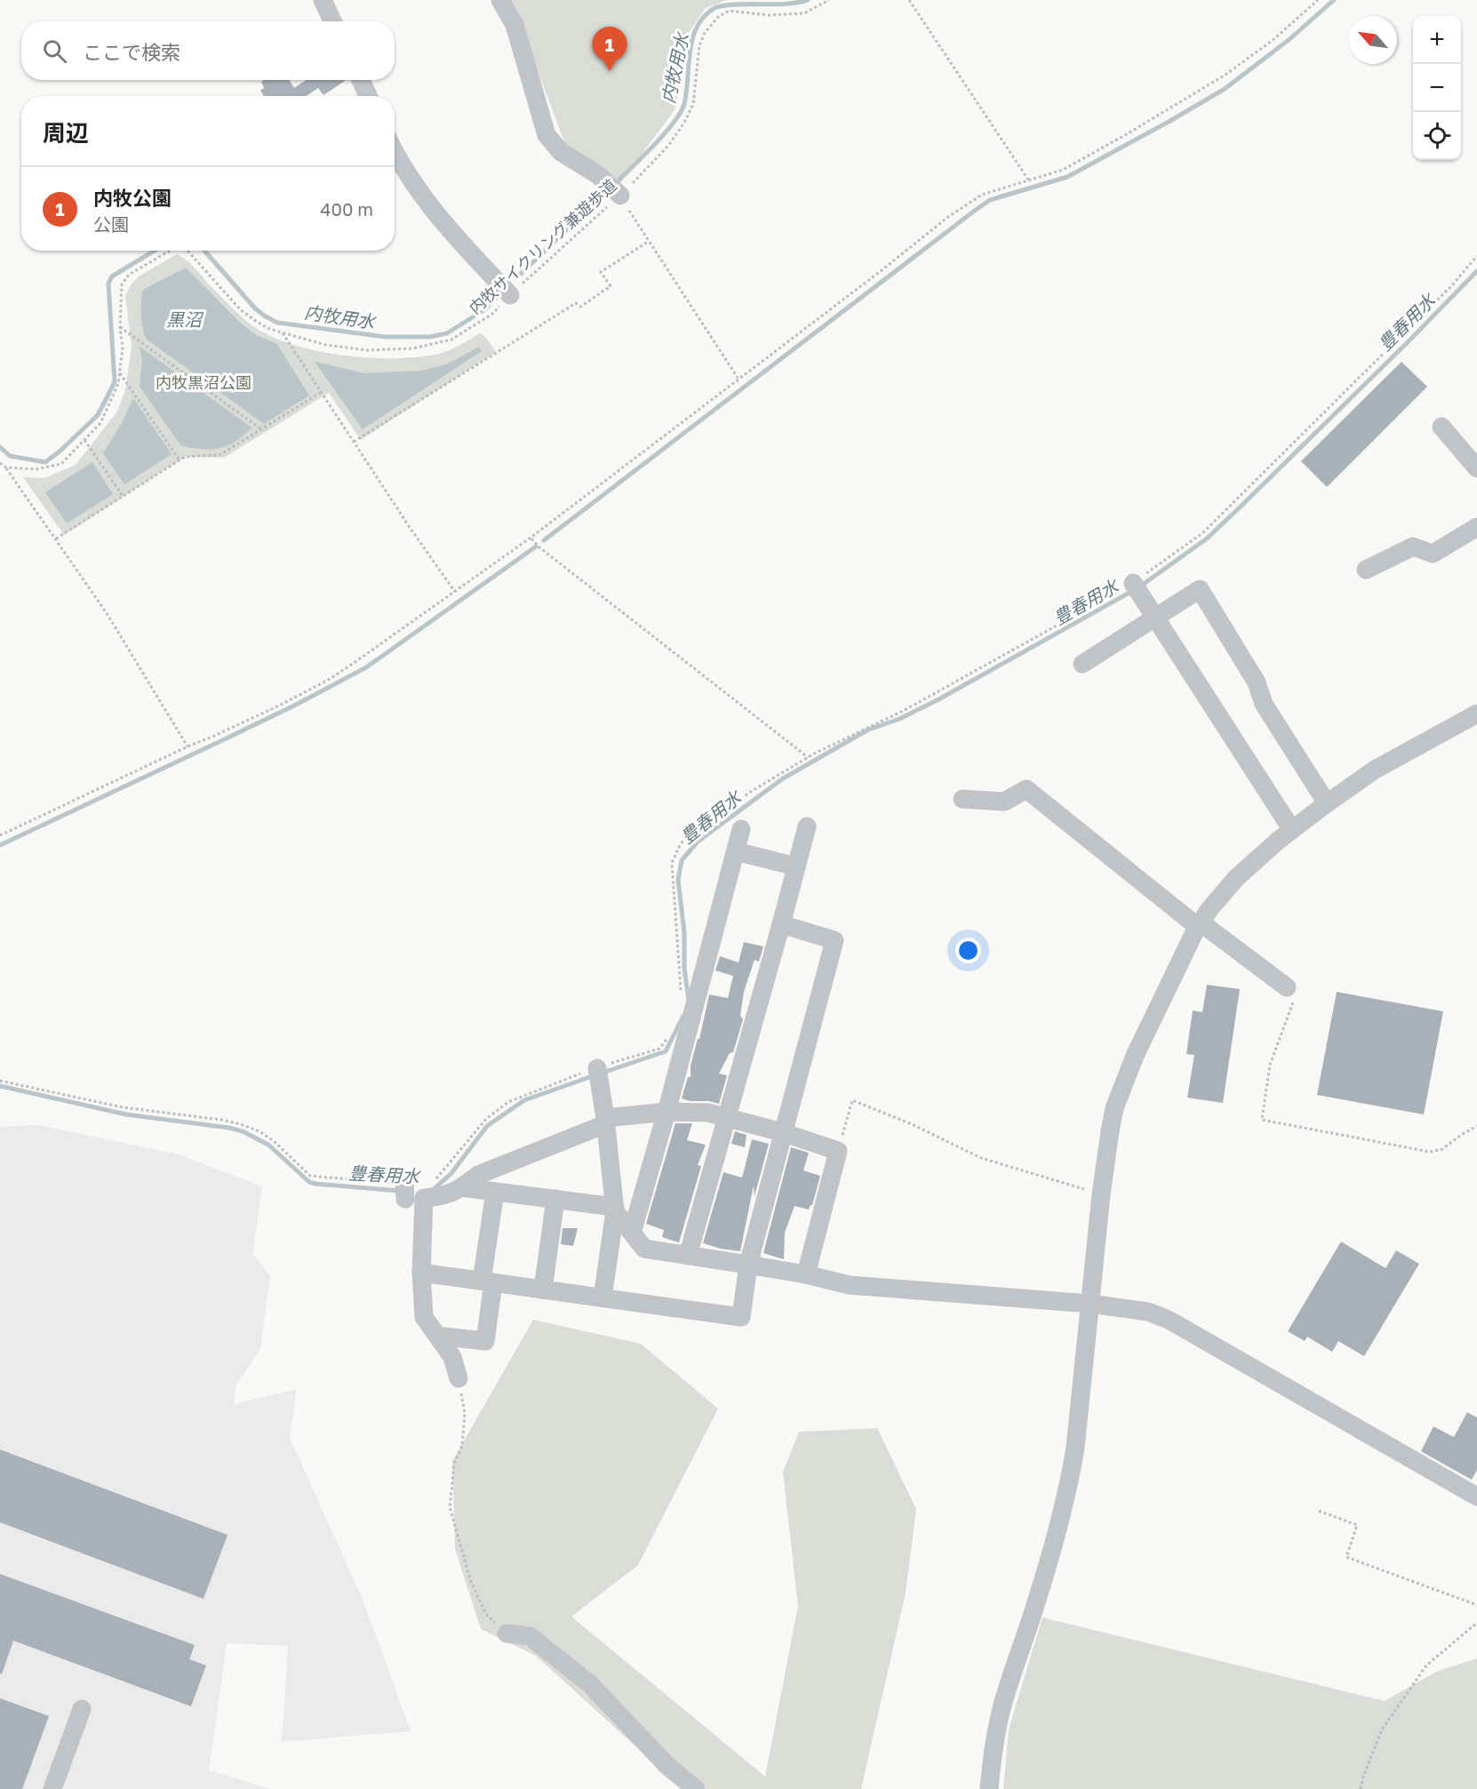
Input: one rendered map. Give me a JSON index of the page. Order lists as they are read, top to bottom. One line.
{"streets":{"path":["内牧サイクリング兼遊歩道"]},"water":["内牧用水","黒沼","豊春用水"],"parks":["内牧黒沼公園"],"north":"top left","page":{"map_buttons":["+","−"],"search":"ここで検索","pins":"1","heading":"周辺","list":[{"mark":"1","name":"内牧公園","note":"公園","value":"400 m"}]}}
